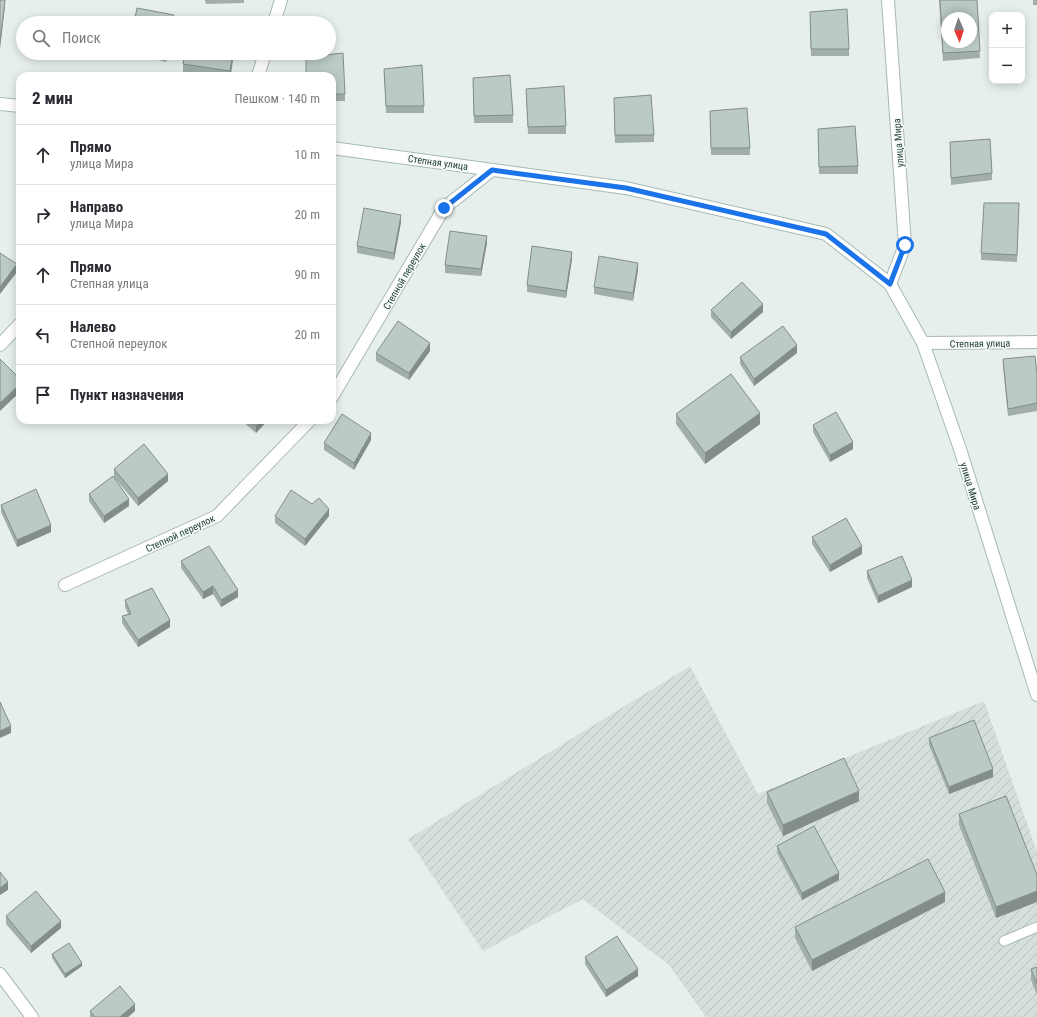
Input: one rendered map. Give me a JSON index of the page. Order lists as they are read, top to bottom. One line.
{"streets":{"street":["улица Мира","Степная улица","Степной переулок"]},"crossings":[["улица Мира","Степная улица"],["Степная улица","Степной переулок"]],"north":"bottom","page":{"map_buttons":["+","−"],"search":"Поиск","heading":["2 мин","Пешком · 140 m"],"list":[["Прямо","улица Мира","10 m"],["Направо","улица Мира","20 m"],["Прямо","Степная улица","90 m"],["Налево","Степной переулок","20 m"],"Пункт назначения"]}}
